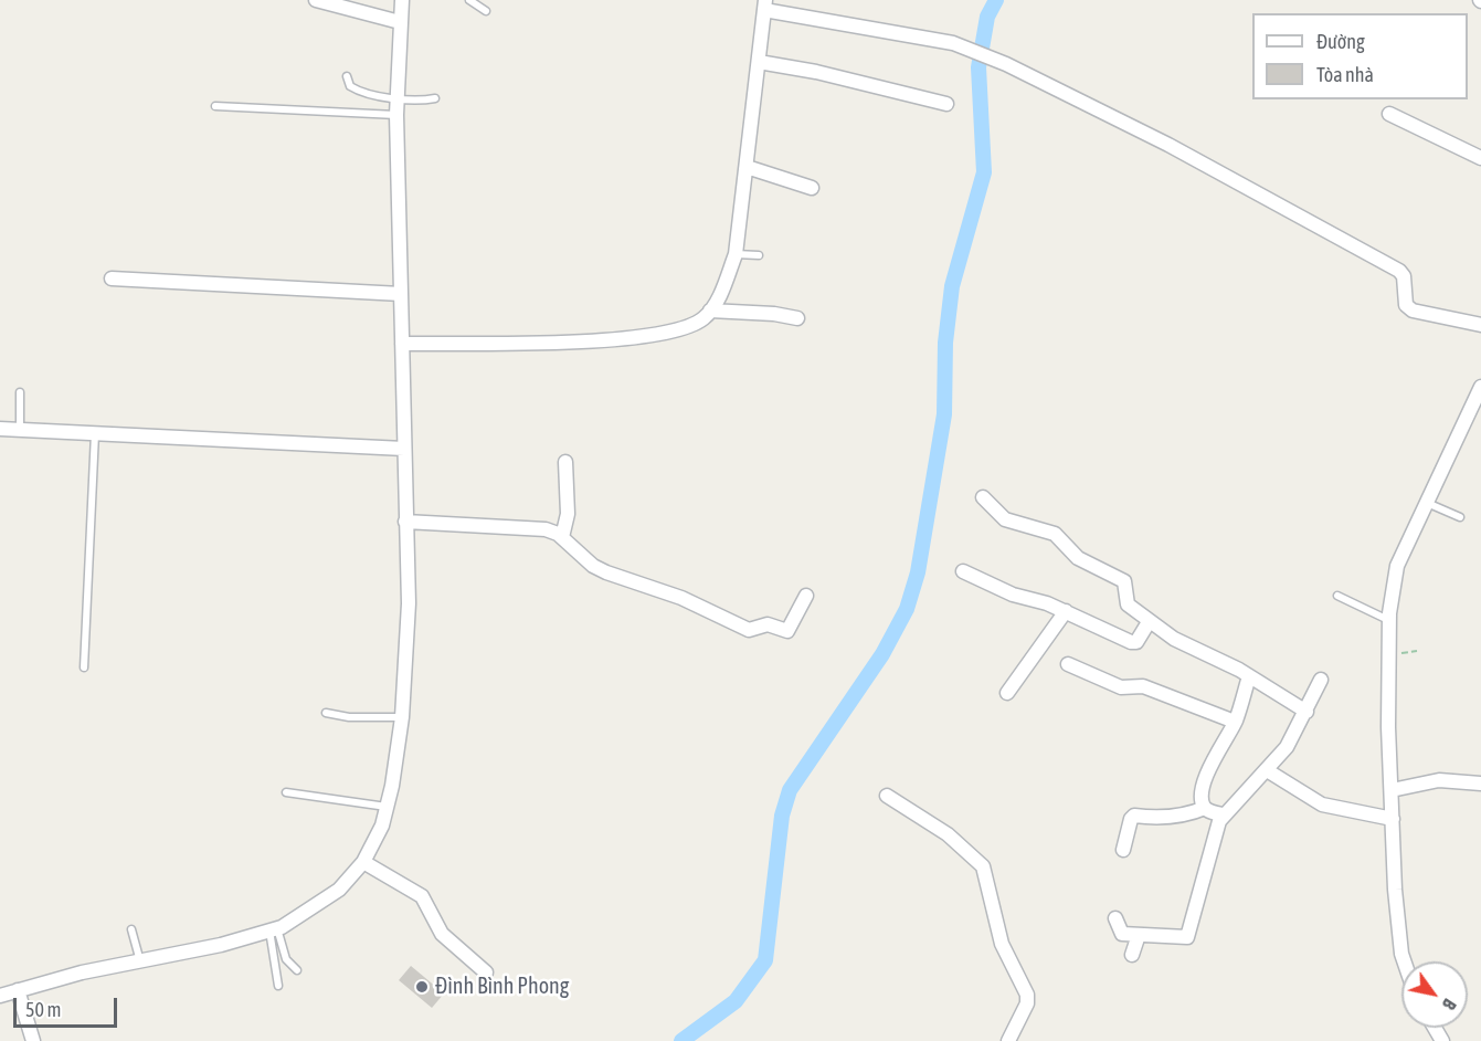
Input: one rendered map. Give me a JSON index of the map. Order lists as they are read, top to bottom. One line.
{"places":["Đình Bình Phong"],"legend":["Đường","Tòa nhà"],"scale_bar":"50 m","north":"bottom right"}
